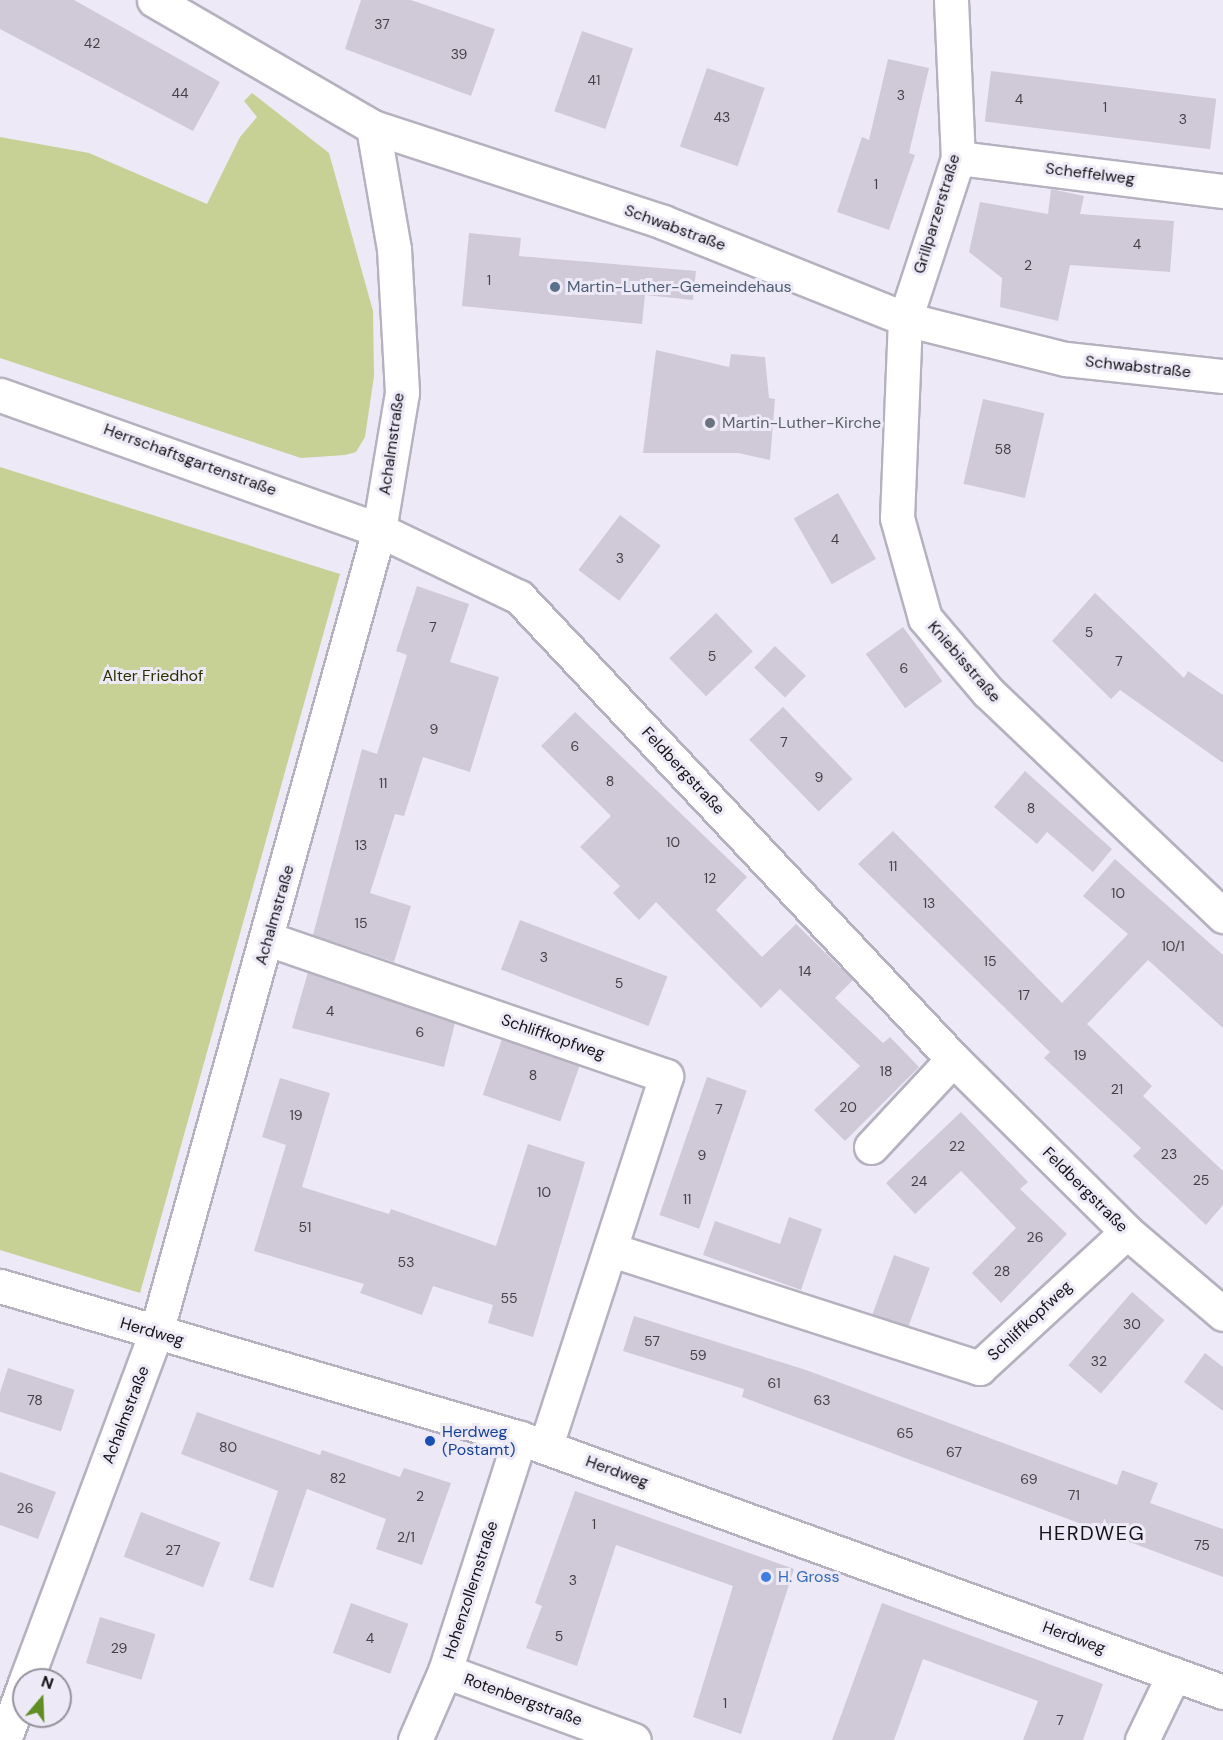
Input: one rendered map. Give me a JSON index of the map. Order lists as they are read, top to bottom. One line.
{"streets":{"street":["Scheffelweg","Grillparzerstraße","Schwabstraße","Achalmstraße","Herrschaftsgartenstraße","Kniebisstraße","Feldbergstraße","Schliffkopfweg","Herdweg","Hohenzollernstraße","Rotenbergstraße"]},"crossings":[["Scheffelweg","Grillparzerstraße"],["Grillparzerstraße","Schwabstraße"],["Grillparzerstraße","Kniebisstraße"],["Schwabstraße","Achalmstraße"],["Schwabstraße","Kniebisstraße"],["Achalmstraße","Herrschaftsgartenstraße"],["Achalmstraße","Feldbergstraße"],["Achalmstraße","Schliffkopfweg"],["Achalmstraße","Herdweg"],["Herrschaftsgartenstraße","Feldbergstraße"],["Feldbergstraße","Schliffkopfweg"],["Schliffkopfweg","Herdweg"],["Schliffkopfweg","Hohenzollernstraße"],["Herdweg","Hohenzollernstraße"],["Hohenzollernstraße","Rotenbergstraße"]],"districts":["HERDWEG"],"parks":["Alter Friedhof"],"places":["Martin-Luther-Gemeindehaus","Martin-Luther-Kirche","Herdweg (Postamt)","H. Gross"],"house_numbers":["37","42","39","41","44","3","4","1","43","3","1","4","2","1","58","4","3","7","5","5","7","6","9","7","6","9","8","11","8","10","13","11","12","10","13","15","10/1","3","15","14","5","17","4","6","19","18","8","21","20","7","19","22","23","9","25","24","10","11","51","26","53","28","55","30","57","59","32","61","78","63","65","80","67","82","69","71","2","26","1","2/1","75","27","3","5","4","29","1","7"],"north":"top"}
